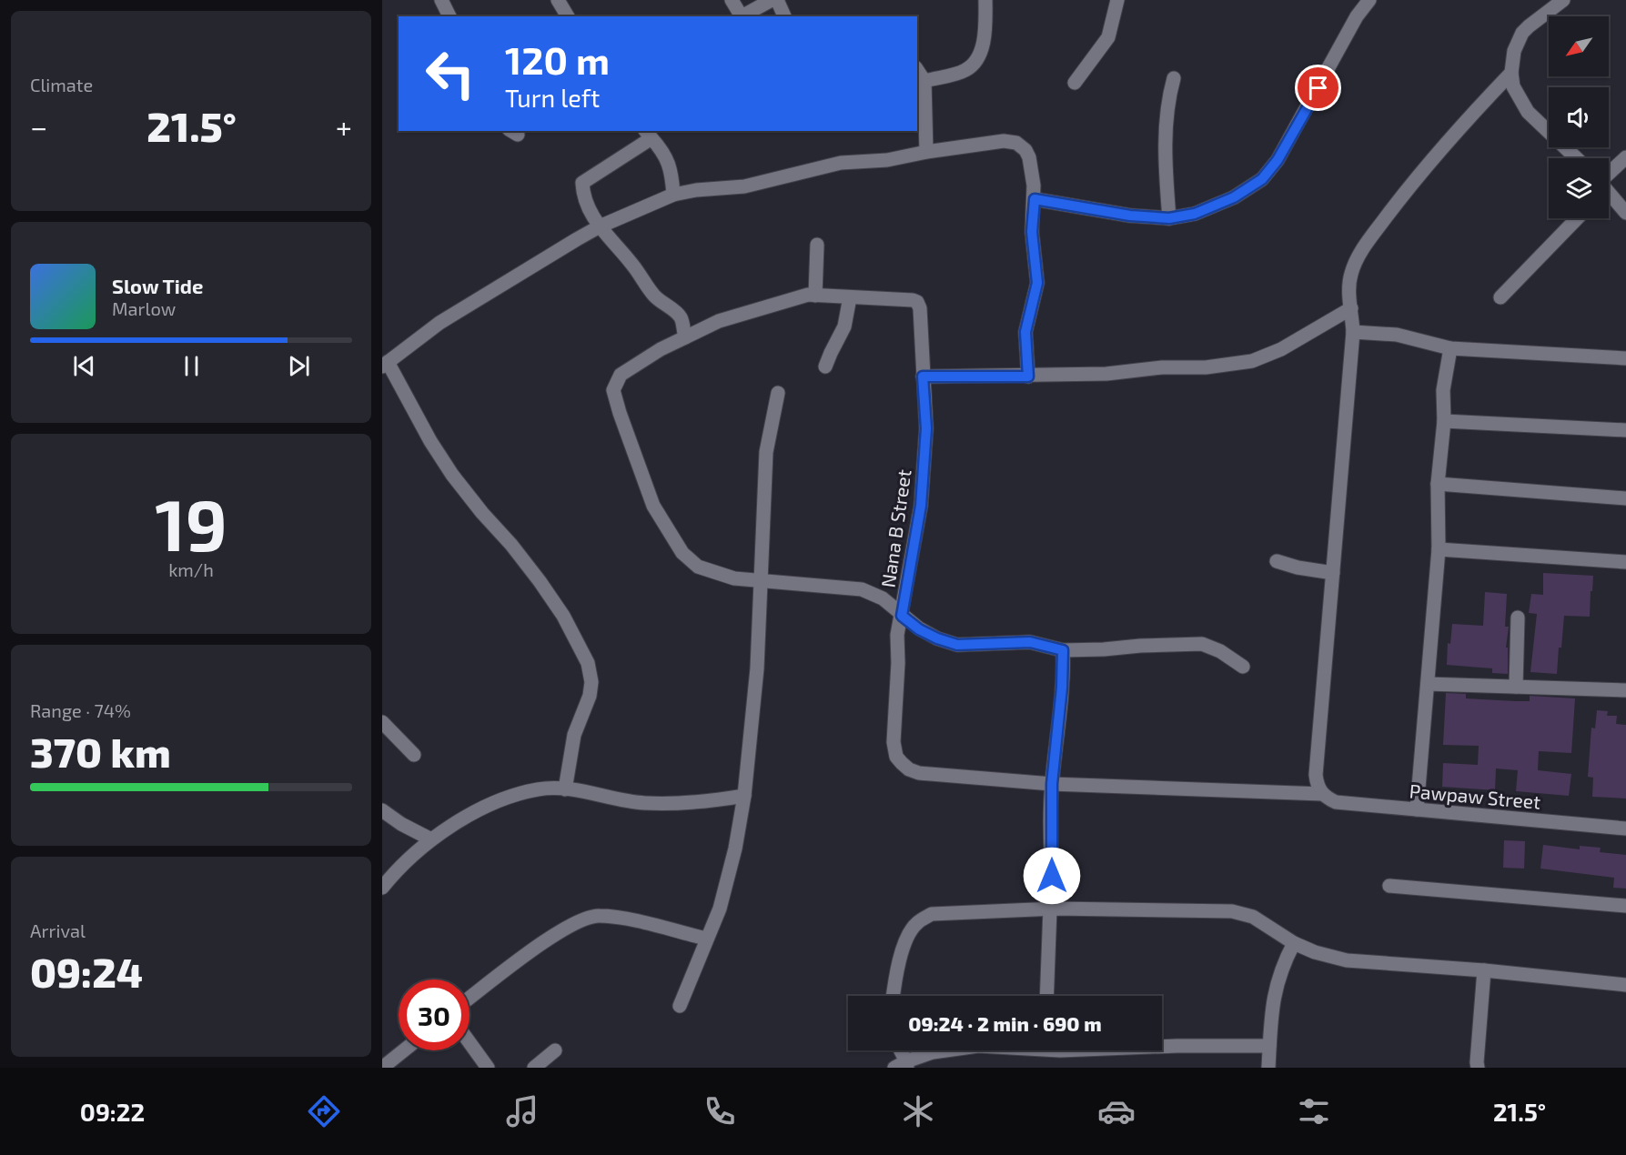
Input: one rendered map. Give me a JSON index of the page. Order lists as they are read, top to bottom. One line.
{"streets":{"street":["Nana B Street","Pawpaw Street"]},"crossings":[["Nana B Street","Pawpaw Street"]],"north":"bottom left","page":{"tile":["Climate",["19","km/h"],["Range · 74%","370 km"],["Arrival","09:24"]],"turn":["120 m","Turn left"],"heat":["−","21.5°","+"],"song":["Slow Tide","Marlow"],"limit":"30","trip":"09:24 · 2 min · 690 m","tabs":["09:22","21.5°"]}}
